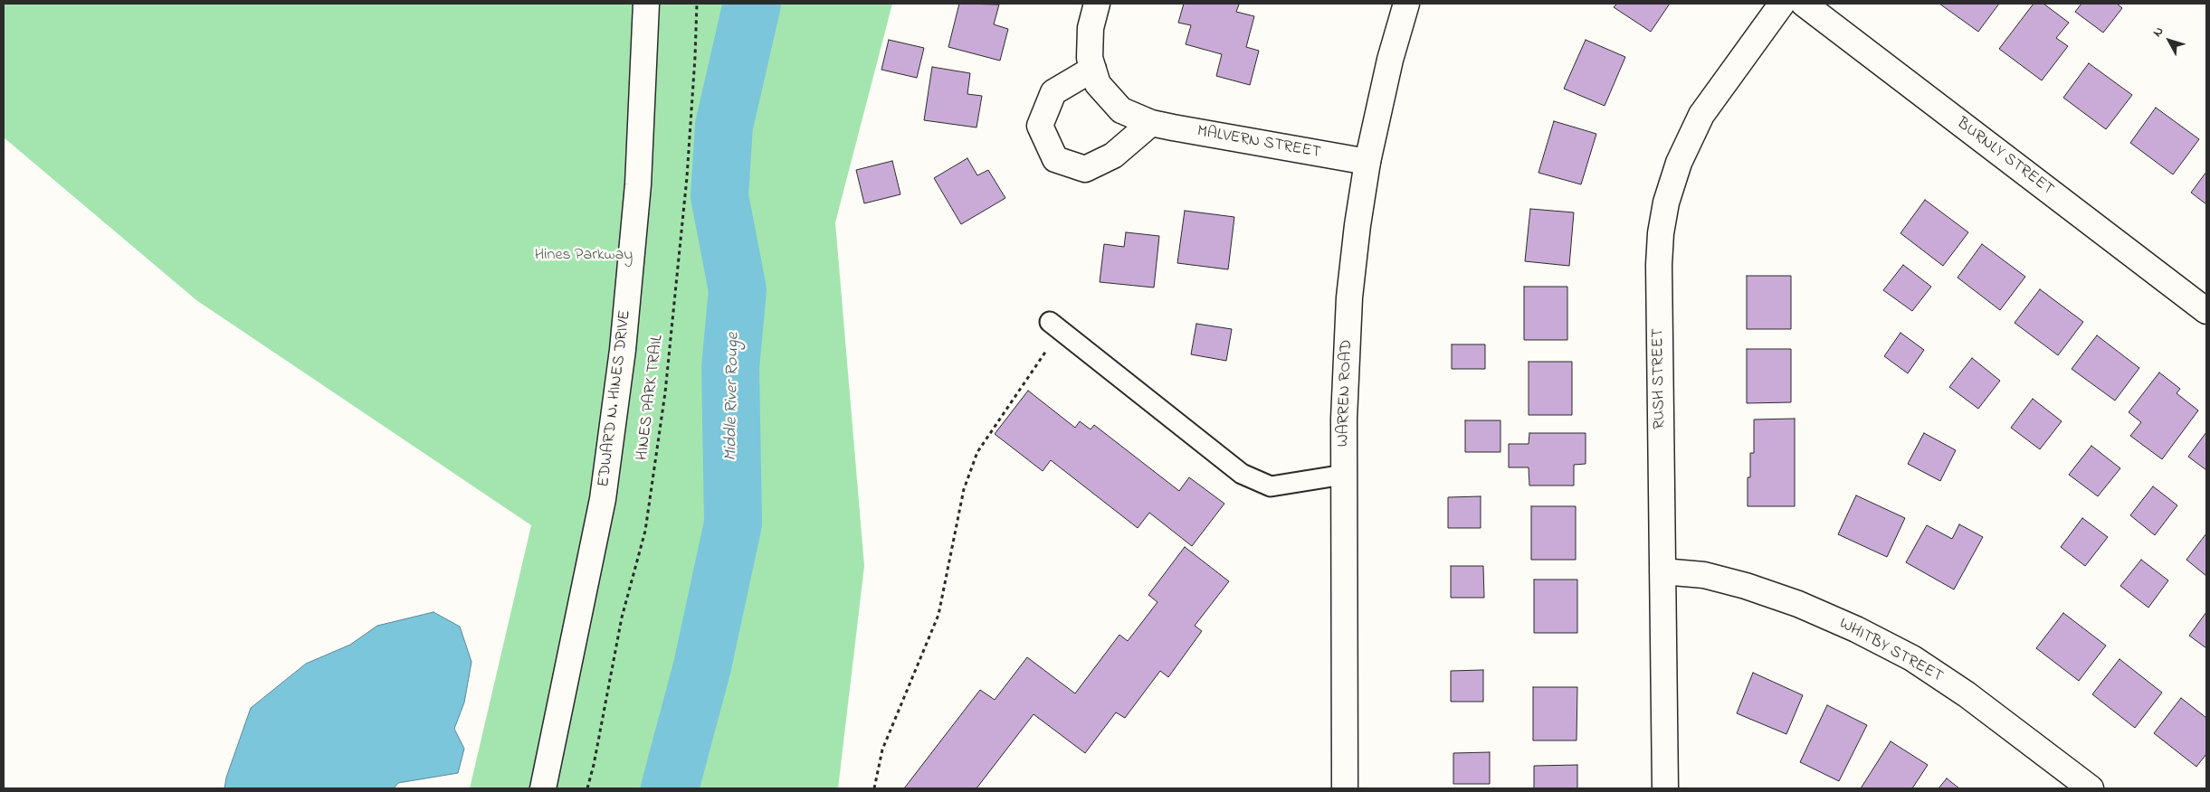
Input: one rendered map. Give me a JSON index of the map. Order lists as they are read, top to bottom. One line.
{"streets":{"street":["MALVERN STREET","BURNLY STREET","RUSH STREET","WARREN ROAD","EDWARD N. HINES DRIVE","WHITBY STREET"],"path":["HINES PARK TRAIL"]},"crossings":[["MALVERN STREET","WARREN ROAD"],["RUSH STREET","WHITBY STREET"]],"water":["Middle River Rouge"],"parks":["Hines Parkway"],"north":"top left"}
